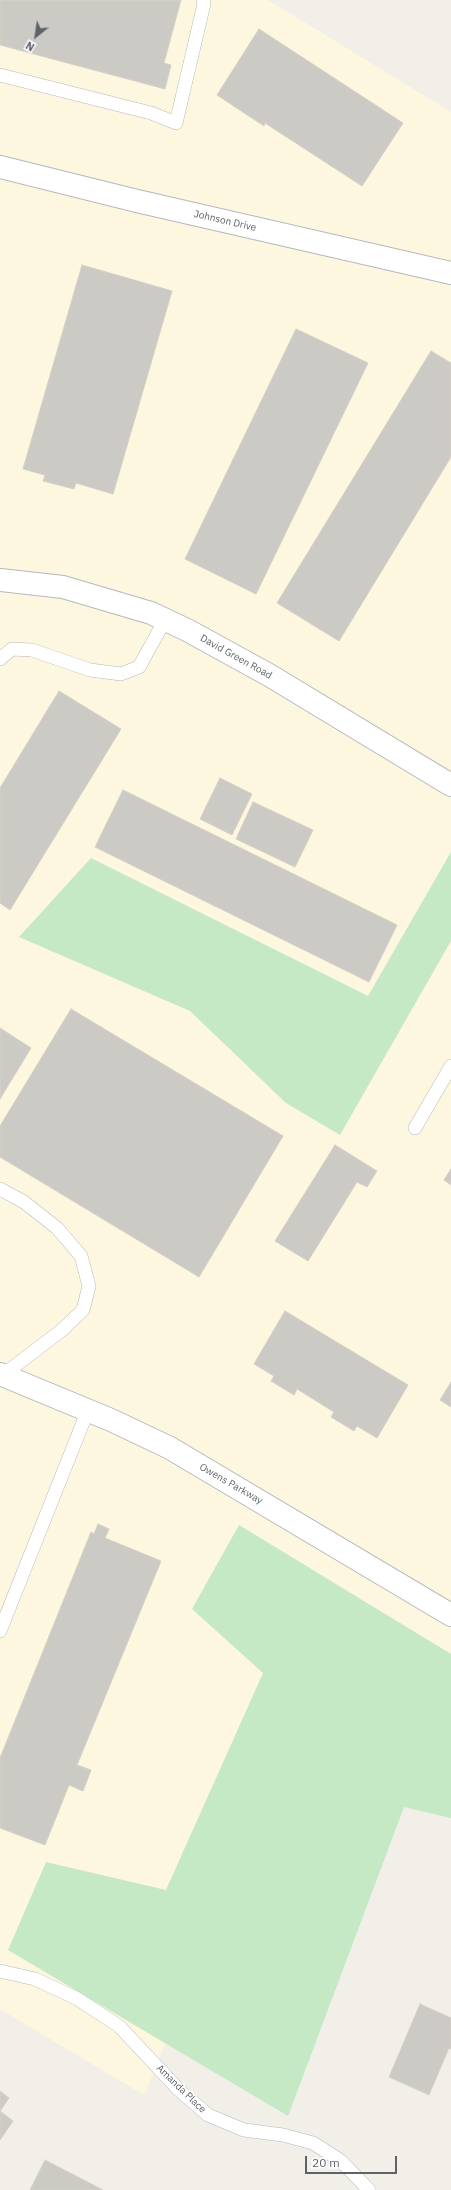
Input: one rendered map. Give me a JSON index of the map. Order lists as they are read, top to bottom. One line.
{"streets":{"street":["Johnson Drive","David Green Road","Owens Parkway"],"lane":["Amanda Place"]},"scale_bar":"20 m","north":"bottom left"}
